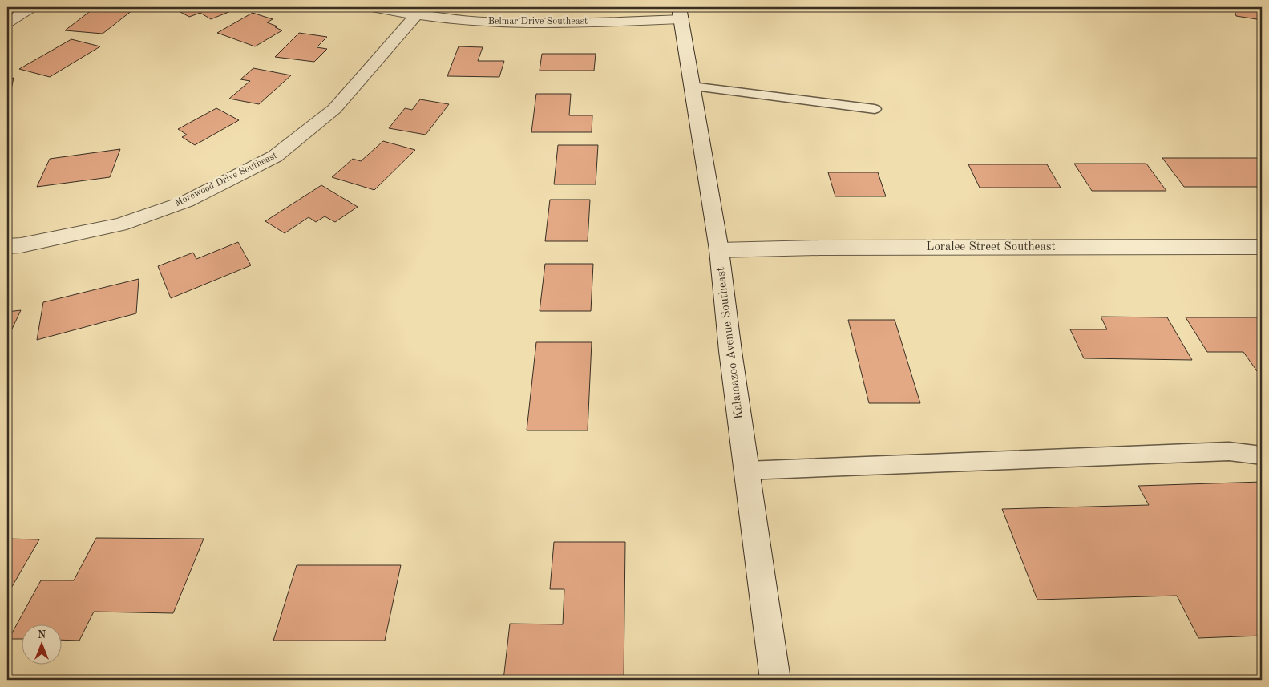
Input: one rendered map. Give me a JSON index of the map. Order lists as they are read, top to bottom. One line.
{"streets":{"street":["Belmar Drive Southeast","Morewood Drive Southeast","Loralee Street Southeast","Kalamazoo Avenue Southeast"]},"crossings":[["Belmar Drive Southeast","Morewood Drive Southeast"],["Belmar Drive Southeast","Kalamazoo Avenue Southeast"],["Loralee Street Southeast","Kalamazoo Avenue Southeast"]],"north":"top"}
